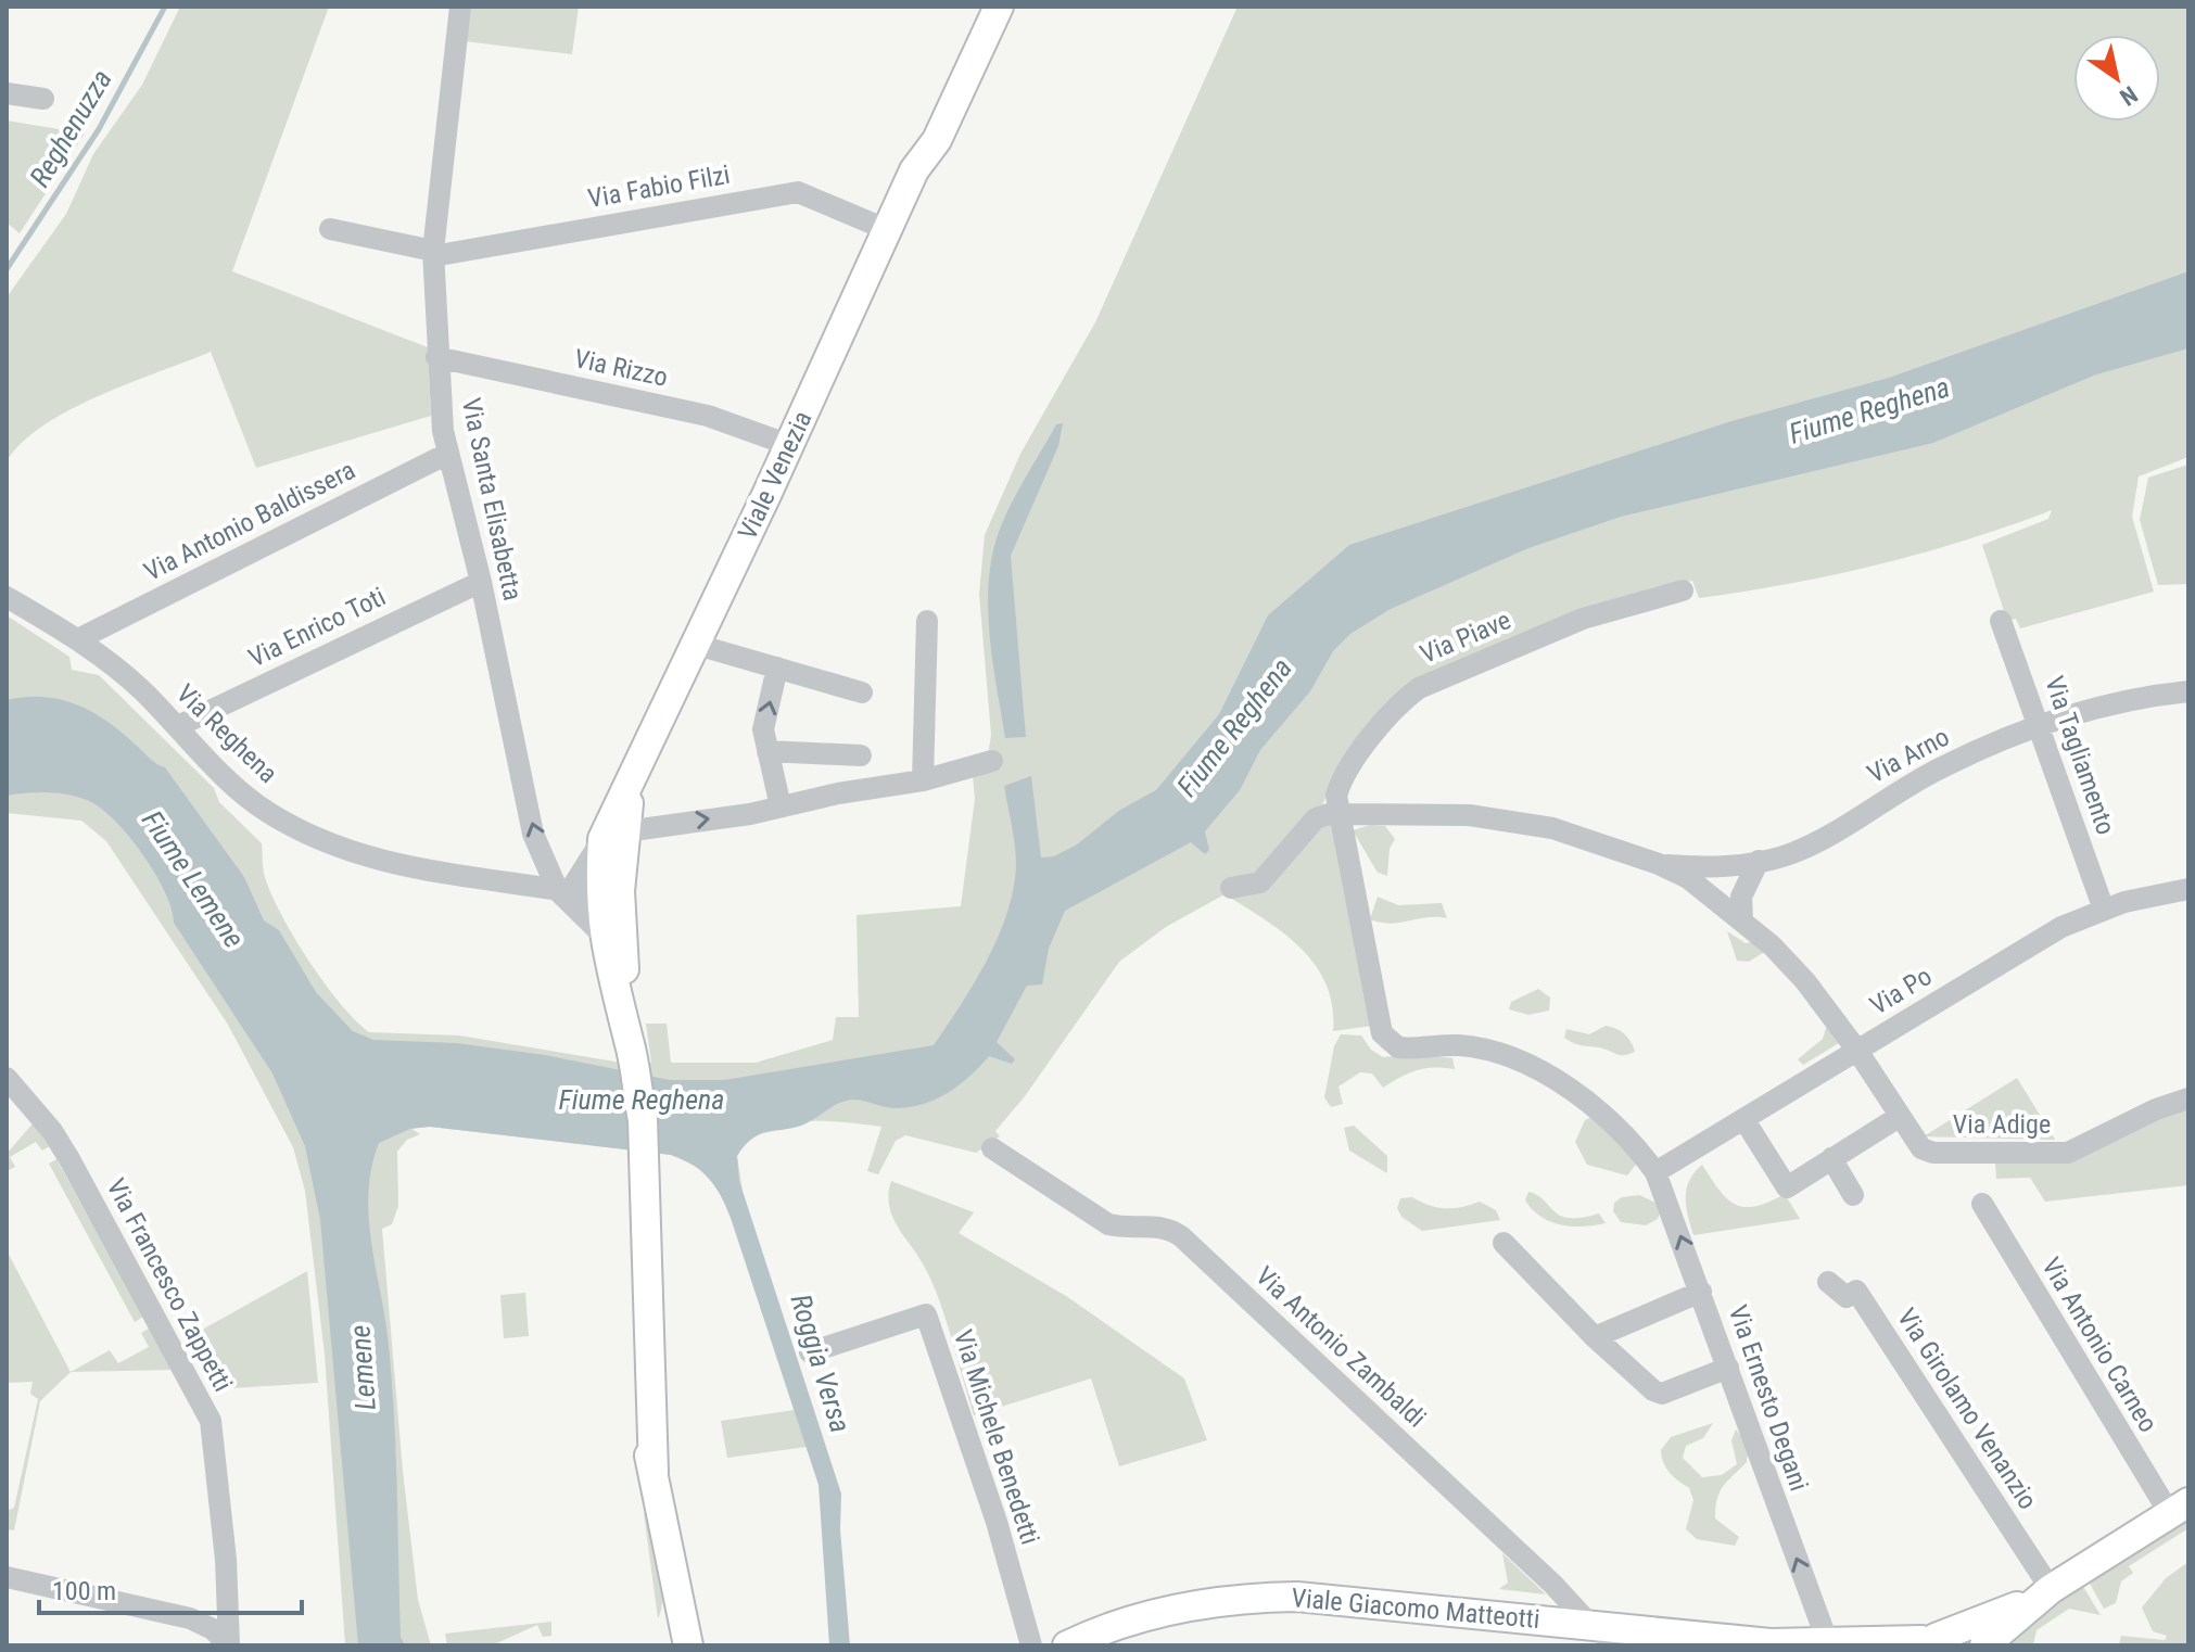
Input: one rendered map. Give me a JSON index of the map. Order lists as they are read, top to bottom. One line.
{"streets":{"main road":["Viale Venezia","Viale Giacomo Matteotti"],"street":["Via Fabio Filzi","Via Rizzo","Via Santa Elisabetta","Via Antonio Baldissera","Via Enrico Toti","Via Piave","Via Reghena","Via Arno","Via Tagliamento","Via Po","Via Adige","Via Francesco Zappetti","Via Antonio Carneo","Via Antonio Zambaldi","Via Ernesto Degani","Via Girolamo Venanzio","Via Michele Benedetti"]},"crossings":[["Via Fabio Filzi","Viale Venezia"],["Via Fabio Filzi","Via Santa Elisabetta"],["Via Rizzo","Viale Venezia"],["Via Rizzo","Via Santa Elisabetta"],["Viale Venezia","Via Santa Elisabetta"],["Viale Venezia","Via Reghena"],["Via Santa Elisabetta","Via Antonio Baldissera"],["Via Santa Elisabetta","Via Enrico Toti"],["Via Santa Elisabetta","Via Reghena"],["Via Antonio Baldissera","Via Reghena"],["Via Enrico Toti","Via Reghena"],["Via Piave","Via Ernesto Degani"],["Via Arno","Via Tagliamento"],["Via Tagliamento","Via Po"],["Via Po","Via Adige"],["Via Po","Via Ernesto Degani"],["Via Antonio Zambaldi","Viale Giacomo Matteotti"],["Via Ernesto Degani","Viale Giacomo Matteotti"],["Via Girolamo Venanzio","Viale Giacomo Matteotti"]],"one_way":["Via Santa Elisabetta"],"water":["Reghenuzza","Fiume Reghena","Fiume Lemene","Roggia Versa","Lemene"],"scale_bar":"100 m","north":"bottom right"}
